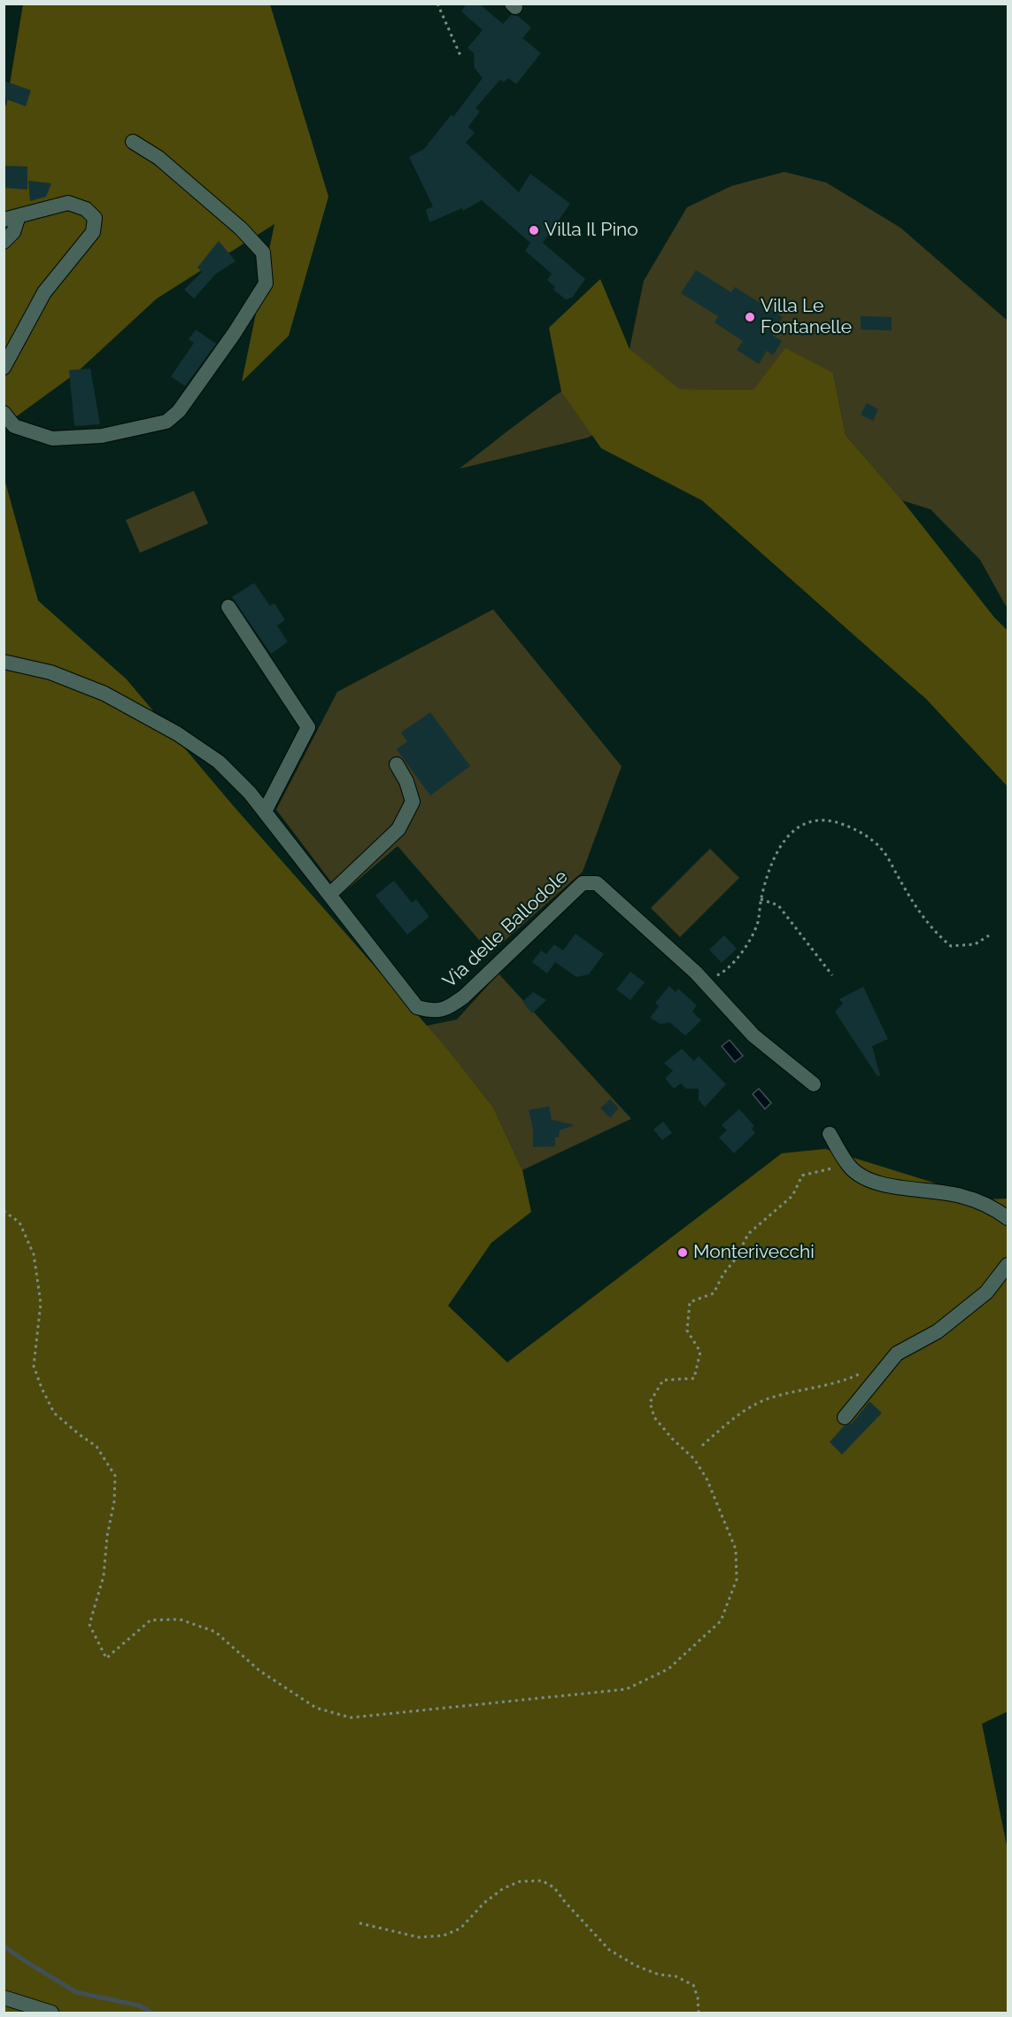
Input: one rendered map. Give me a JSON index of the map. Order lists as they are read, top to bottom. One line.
{"streets":{"street":["Via delle Ballodole"]},"places":["Villa Il Pino","Villa Le Fontanelle","Monterivecchi"]}
